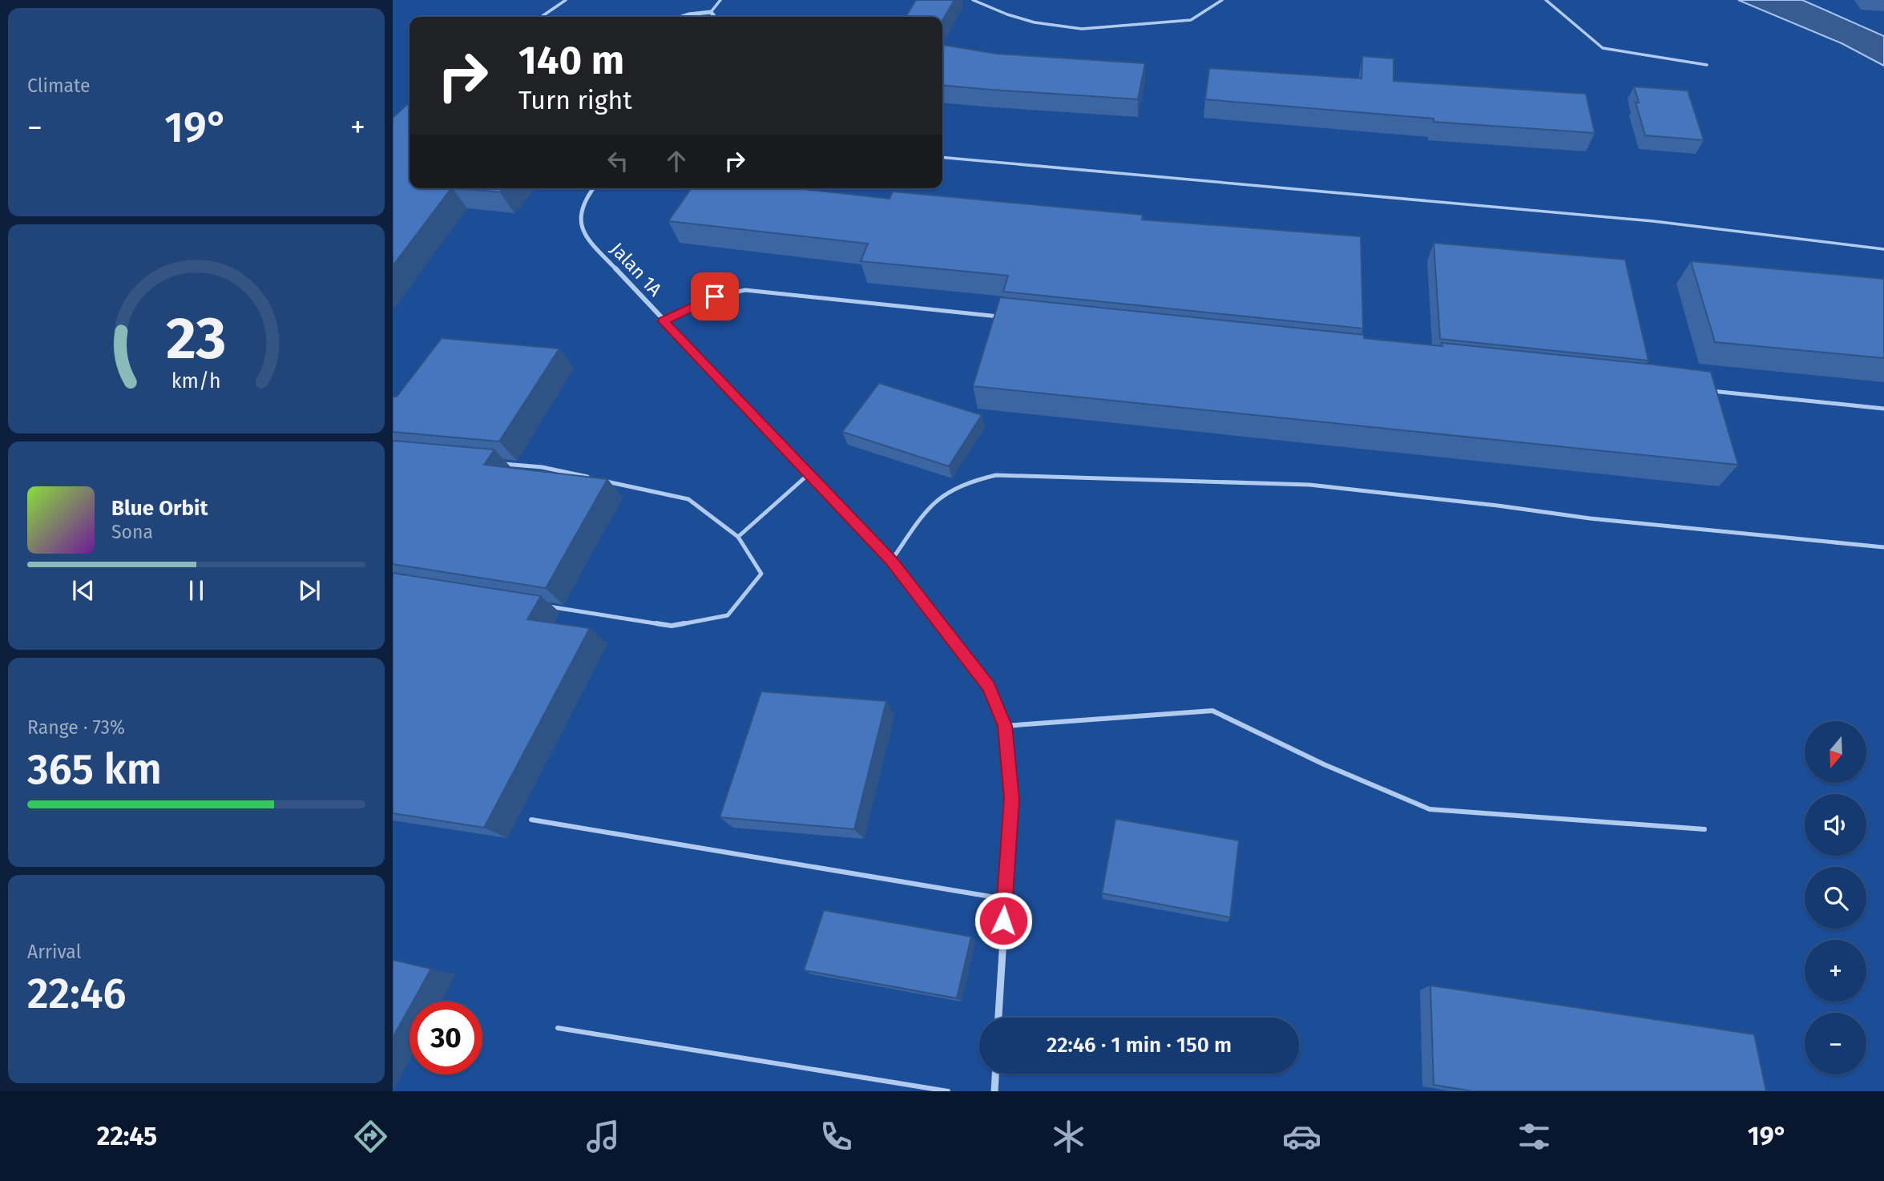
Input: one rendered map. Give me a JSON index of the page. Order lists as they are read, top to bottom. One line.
{"streets":{"street":["Jalan 1A"]},"north":"bottom","page":{"tile":["Climate",["Range · 73%","365 km"],["Arrival","22:46"]],"turn":["140 m","Turn right"],"heat":["−","19°","+"],"song":["Blue Orbit","Sona"],"map_buttons":["+","−"],"limit":"30","trip":"22:46 · 1 min · 150 m","tabs":["22:45","19°"],"gauge":["23","km/h"]}}
